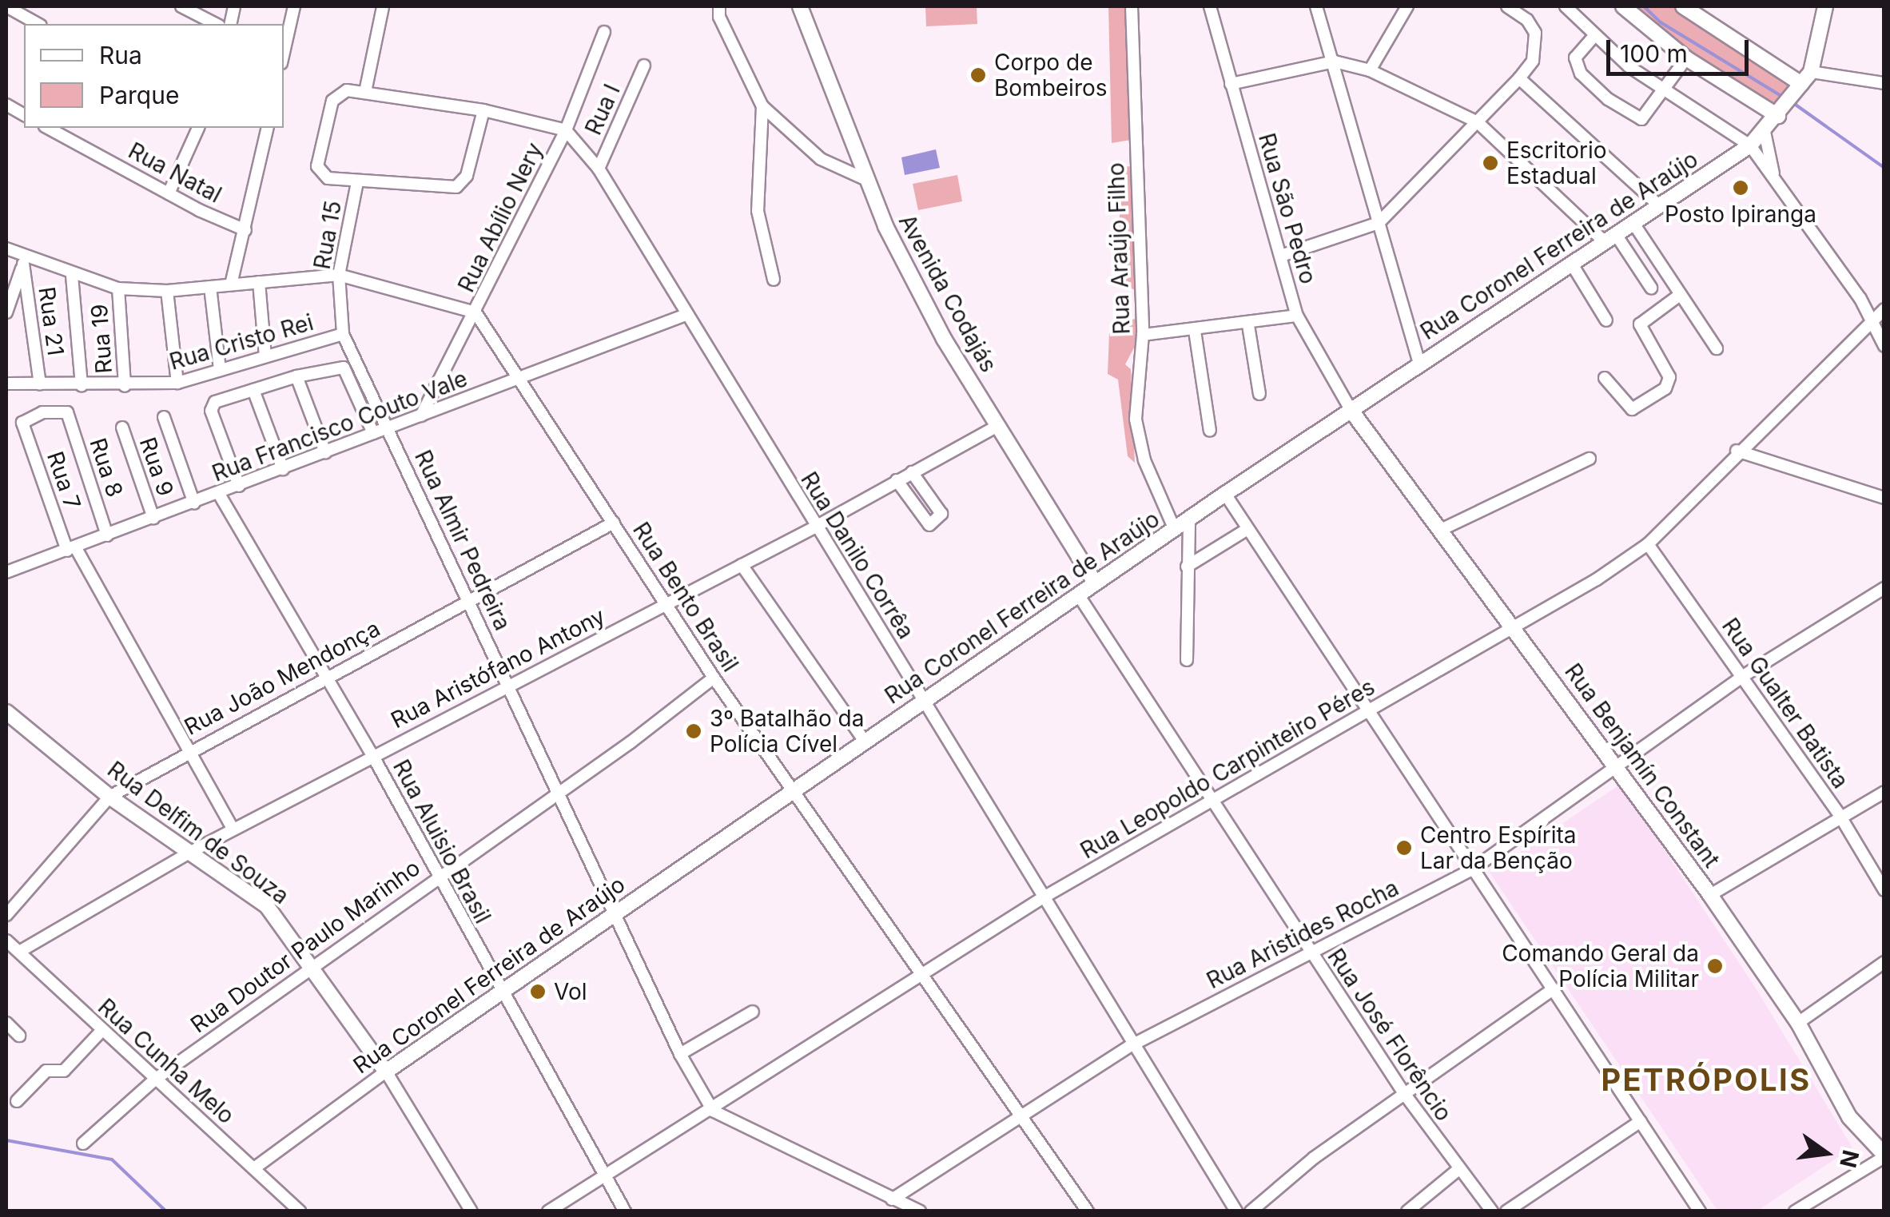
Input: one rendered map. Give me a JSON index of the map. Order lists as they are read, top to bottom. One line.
{"streets":{"street":["Rua I","Rua Natal","Rua São Pedro","Rua Abílio Nery","Rua 15","Rua Coronel Ferreira de Araújo","Rua Araújo Filho","Avenida Codajás","Rua 21","Rua 19","Rua Cristo Rei","Rua Francisco Couto Vale","Rua 9","Rua 8","Rua 7","Rua Almir Pedreira","Rua Danilo Corrêa","Rua Bento Brasil","Rua Aristófano Antony","Rua João Mendonça","Rua Gualter Batista","Rua Benjamín Constant","Rua Leopoldo Carpinteiro Péres","Rua Delfim de Souza","Rua Aluisio Brasil","Rua Aristides Rocha","Rua Doutor Paulo Marinho","Rua José Florêncio","Rua Cunha Melo"]},"crossings":[["Rua I","Rua Danilo Corrêa"],["Rua São Pedro","Rua Coronel Ferreira de Araújo"],["Rua São Pedro","Rua Benjamín Constant"],["Rua Abílio Nery","Rua Francisco Couto Vale"],["Rua Abílio Nery","Rua Danilo Corrêa"],["Rua Abílio Nery","Rua Bento Brasil"],["Rua 15","Rua Cristo Rei"],["Rua 15","Rua Francisco Couto Vale"],["Rua 15","Rua Almir Pedreira"],["Rua Coronel Ferreira de Araújo","Rua Araújo Filho"],["Rua Coronel Ferreira de Araújo","Avenida Codajás"],["Rua Coronel Ferreira de Araújo","Rua Almir Pedreira"],["Rua Coronel Ferreira de Araújo","Rua Danilo Corrêa"],["Rua Coronel Ferreira de Araújo","Rua Bento Brasil"],["Rua Coronel Ferreira de Araújo","Rua Benjamín Constant"],["Rua Coronel Ferreira de Araújo","Rua Delfim de Souza"],["Rua Coronel Ferreira de Araújo","Rua Aluisio Brasil"],["Rua Coronel Ferreira de Araújo","Rua José Florêncio"],["Rua Coronel Ferreira de Araújo","Rua Cunha Melo"],["Avenida Codajás","Rua Aristófano Antony"],["Rua 21","Rua Cristo Rei"],["Rua 19","Rua Cristo Rei"],["Rua Francisco Couto Vale","Rua 9"],["Rua Francisco Couto Vale","Rua 8"],["Rua Francisco Couto Vale","Rua 7"],["Rua Francisco Couto Vale","Rua Almir Pedreira"],["Rua Francisco Couto Vale","Rua Danilo Corrêa"],["Rua Francisco Couto Vale","Rua Bento Brasil"],["Rua Francisco Couto Vale","Rua Aluisio Brasil"],["Rua 8","Rua 7"],["Rua 7","Rua Aristófano Antony"],["Rua 7","Rua João Mendonça"],["Rua Almir Pedreira","Rua Aristófano Antony"],["Rua Almir Pedreira","Rua João Mendonça"],["Rua Almir Pedreira","Rua Leopoldo Carpinteiro Péres"],["Rua Almir Pedreira","Rua Doutor Paulo Marinho"],["Rua Danilo Corrêa","Rua Aristófano Antony"],["Rua Danilo Corrêa","Rua Leopoldo Carpinteiro Péres"],["Rua Danilo Corrêa","Rua Aristides Rocha"],["Rua Bento Brasil","Rua Aristófano Antony"],["Rua Bento Brasil","Rua João Mendonça"],["Rua Bento Brasil","Rua Leopoldo Carpinteiro Péres"],["Rua Bento Brasil","Rua Aristides Rocha"],["Rua Bento Brasil","Rua Doutor Paulo Marinho"],["Rua Aristófano Antony","Rua Delfim de Souza"],["Rua Aristófano Antony","Rua Aluisio Brasil"],["Rua Aristófano Antony","Rua Cunha Melo"],["Rua João Mendonça","Rua Delfim de Souza"],["Rua João Mendonça","Rua Aluisio Brasil"],["Rua Gualter Batista","Rua Leopoldo Carpinteiro Péres"],["Rua Gualter Batista","Rua Aristides Rocha"],["Rua Benjamín Constant","Rua Leopoldo Carpinteiro Péres"],["Rua Benjamín Constant","Rua Aristides Rocha"],["Rua Leopoldo Carpinteiro Péres","Rua Aluisio Brasil"],["Rua Leopoldo Carpinteiro Péres","Rua José Florêncio"],["Rua Delfim de Souza","Rua Doutor Paulo Marinho"],["Rua Aluisio Brasil","Rua Doutor Paulo Marinho"],["Rua Aristides Rocha","Rua José Florêncio"],["Rua Doutor Paulo Marinho","Rua Cunha Melo"]],"districts":["PETRÓPOLIS"],"places":["Corpo de Bombeiros","Escritorio Estadual","Posto Ipiranga","3º Batalhão da Polícia Cível","Centro Espírita Lar da Benção","Comando Geral da Polícia Militar","Vol"],"legend":["Rua","Parque"],"scale_bar":"100 m","north":"right"}
